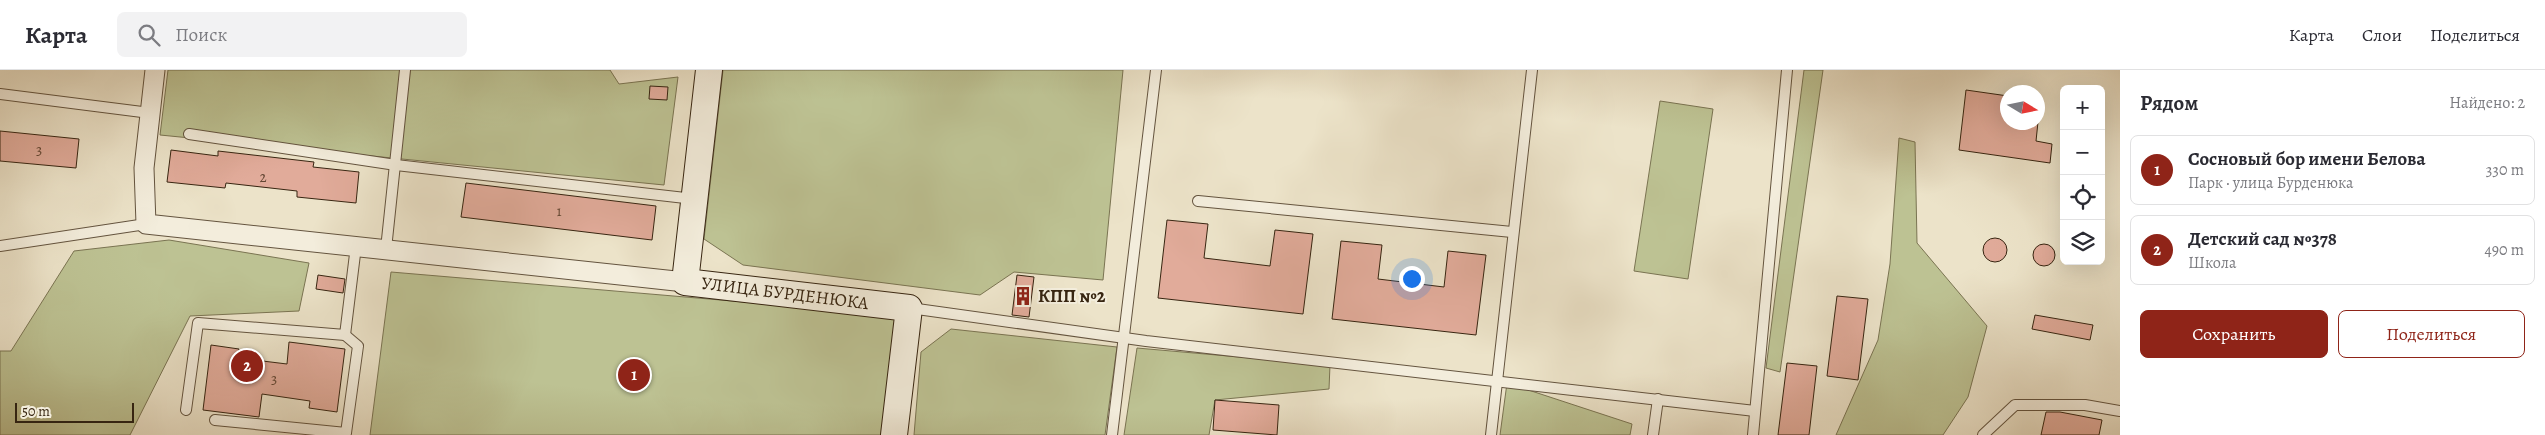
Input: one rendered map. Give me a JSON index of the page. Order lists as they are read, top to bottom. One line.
{"streets":{"street":["УЛИЦА БУРДЕНЮКА"]},"places":{"building":["КПП №2"]},"house_numbers":["3","2","1","3"],"scale_bar":"50 m","north":"right","page":{"header":"Карта","search":"Поиск","nav":["Карта","Слои","Поделиться"],"heading":["Рядом","Найдено: 2"],"map_buttons":["+","−"],"list":[{"mark":"1","name":"Сосновый бор имени Белова","note":"Парк · улица Бурденюка","value":"330 m"},{"mark":"2","name":"Детский сад №378","note":"Школа","value":"490 m"}],"buttons":["Сохранить","Поделиться"],"pins":["2","1"],"scale":"50 m"}}
